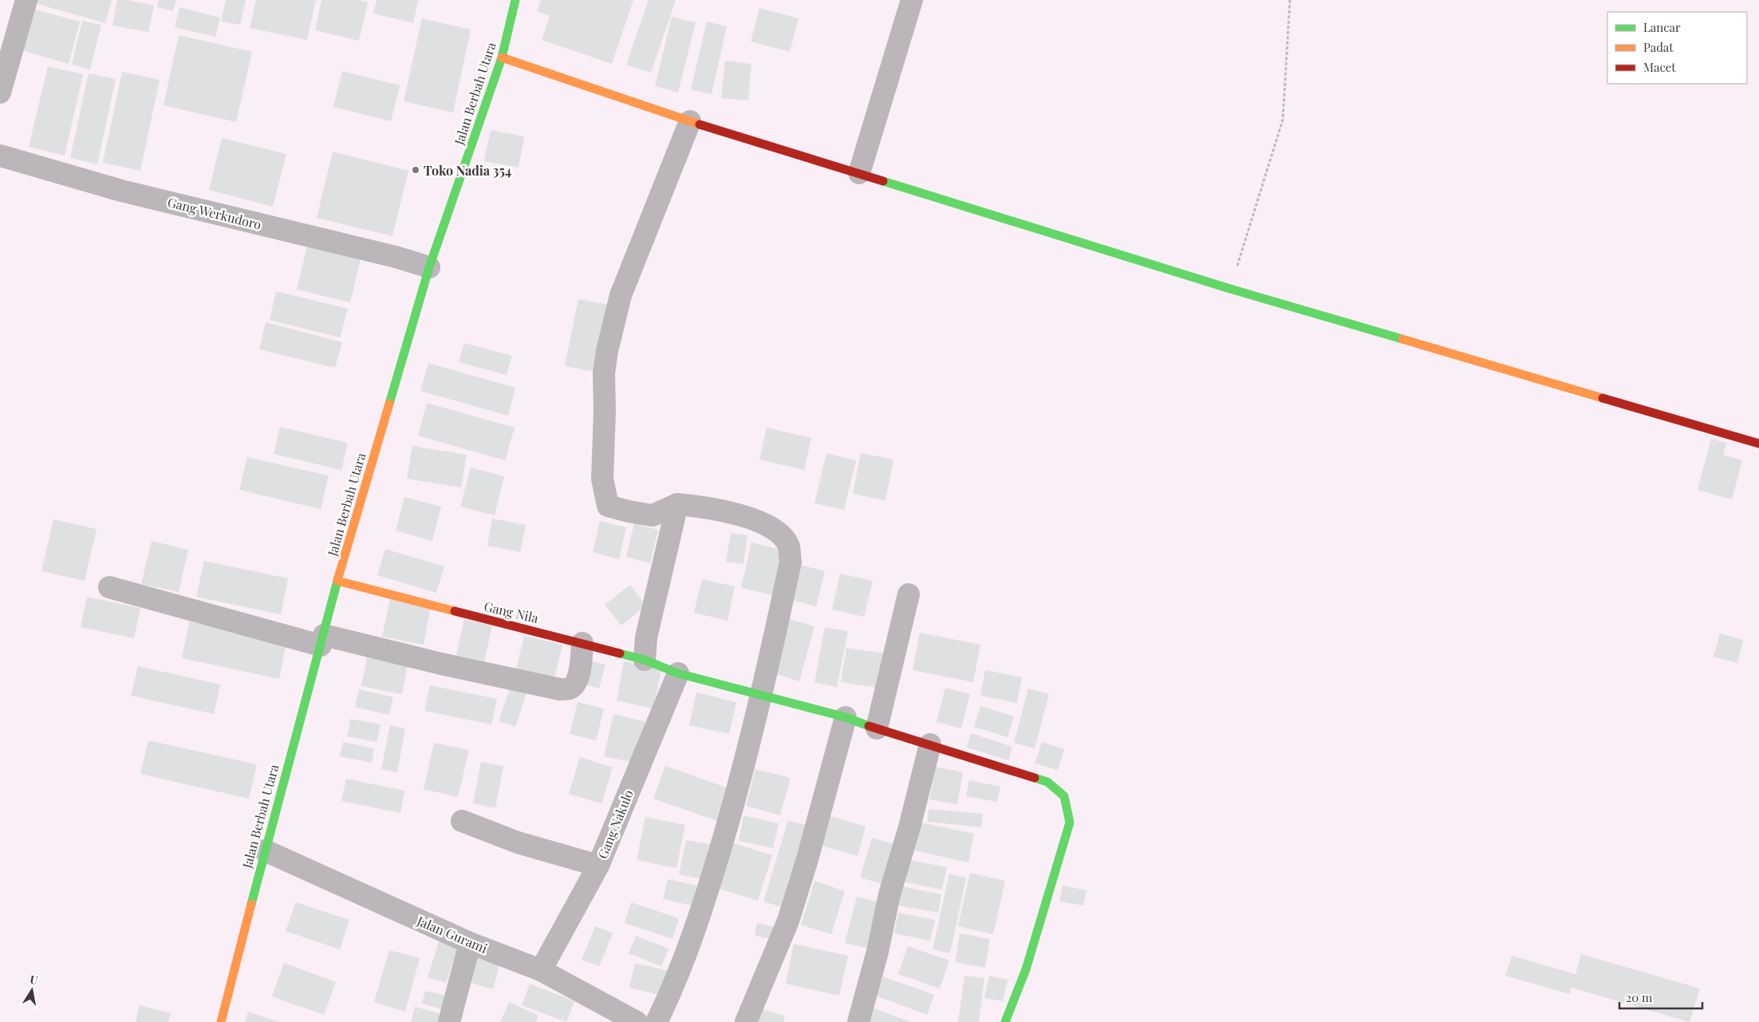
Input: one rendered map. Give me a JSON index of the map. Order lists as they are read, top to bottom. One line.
{"streets":{"street":["Jalan Berbah Utara","Gang Werkudoro","Gang Nila","Gang Nakulo","Jalan Gurami"]},"crossings":[["Jalan Berbah Utara","Gang Werkudoro"],["Jalan Berbah Utara","Gang Nila"],["Jalan Berbah Utara","Jalan Gurami"],["Gang Nila","Gang Nakulo"],["Gang Nakulo","Jalan Gurami"]],"places":["Toko Nadia 354"],"legend":["Lancar","Padat","Macet"],"scale_bar":"20 m","north":"top"}
